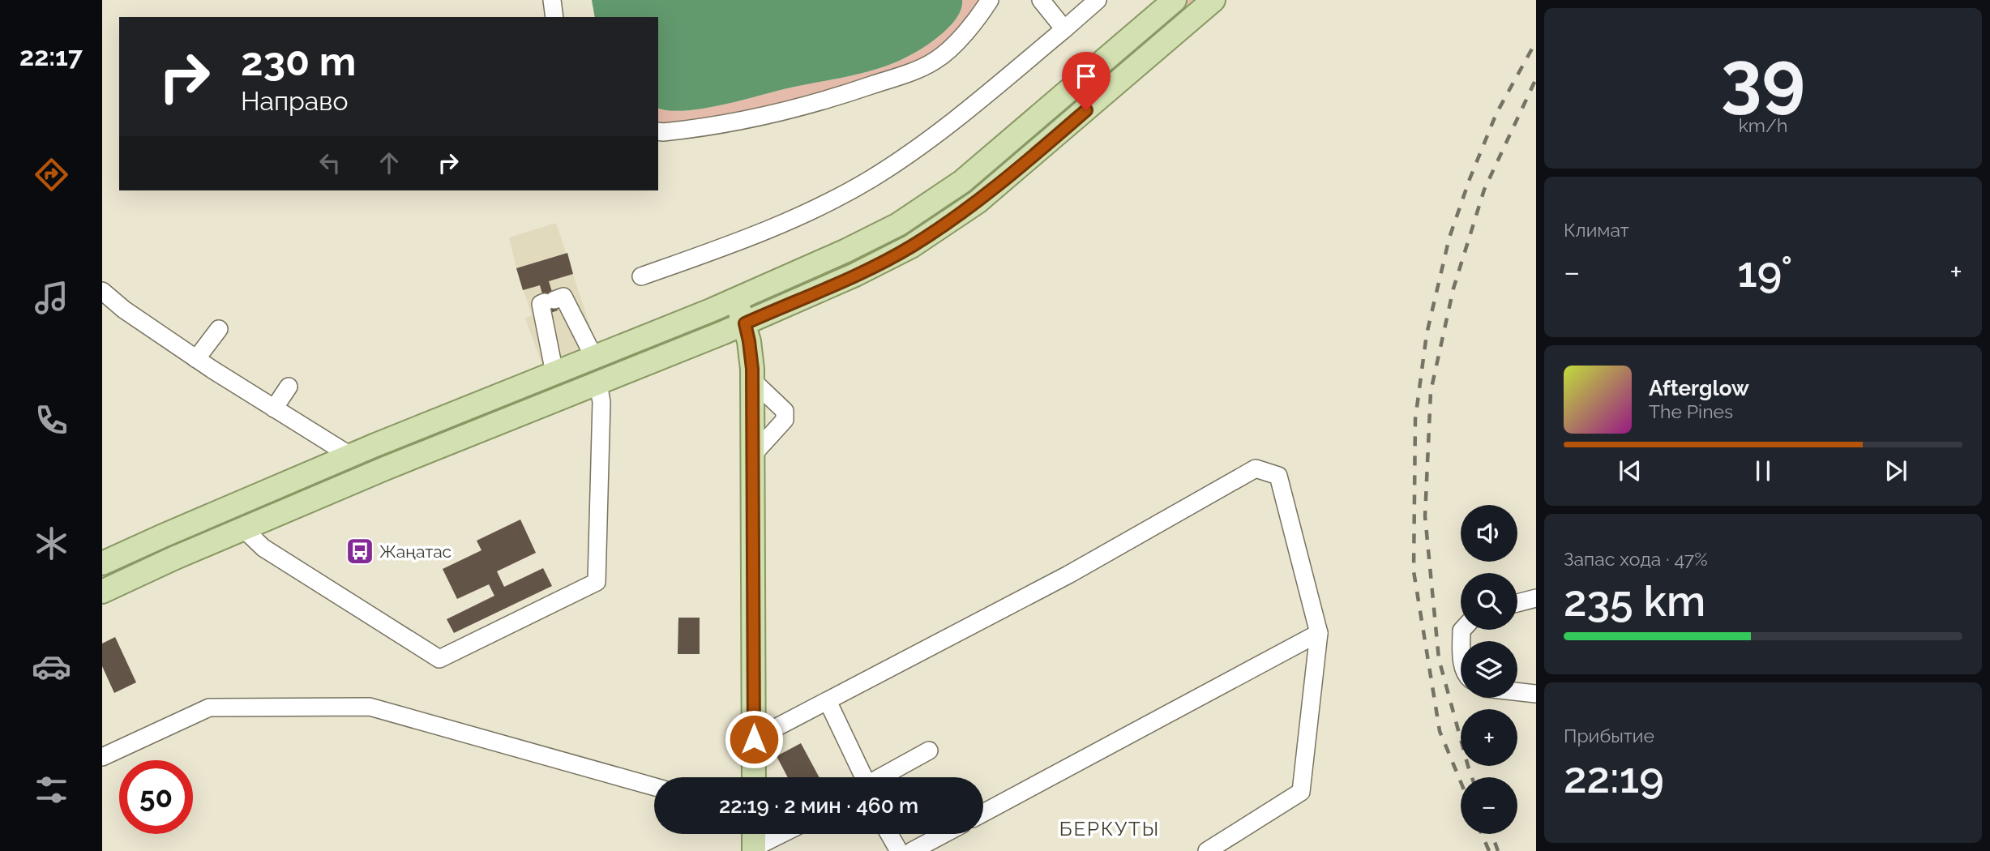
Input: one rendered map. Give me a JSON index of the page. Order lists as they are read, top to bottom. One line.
{"districts":["БЕРКУТЫ"],"places":{"bus stop":["Жаңатас"]},"page":{"tabs":"22:17","tile":[["39","km/h"],"Климат",["Запас хода · 47%","235 km"],["Прибытие","22:19"]],"turn":["230 m","Направо"],"heat":["−","19°","+"],"song":["Afterglow","The Pines"],"map_buttons":["+","−"],"limit":"50","trip":"22:19 · 2 мин · 460 m"}}
